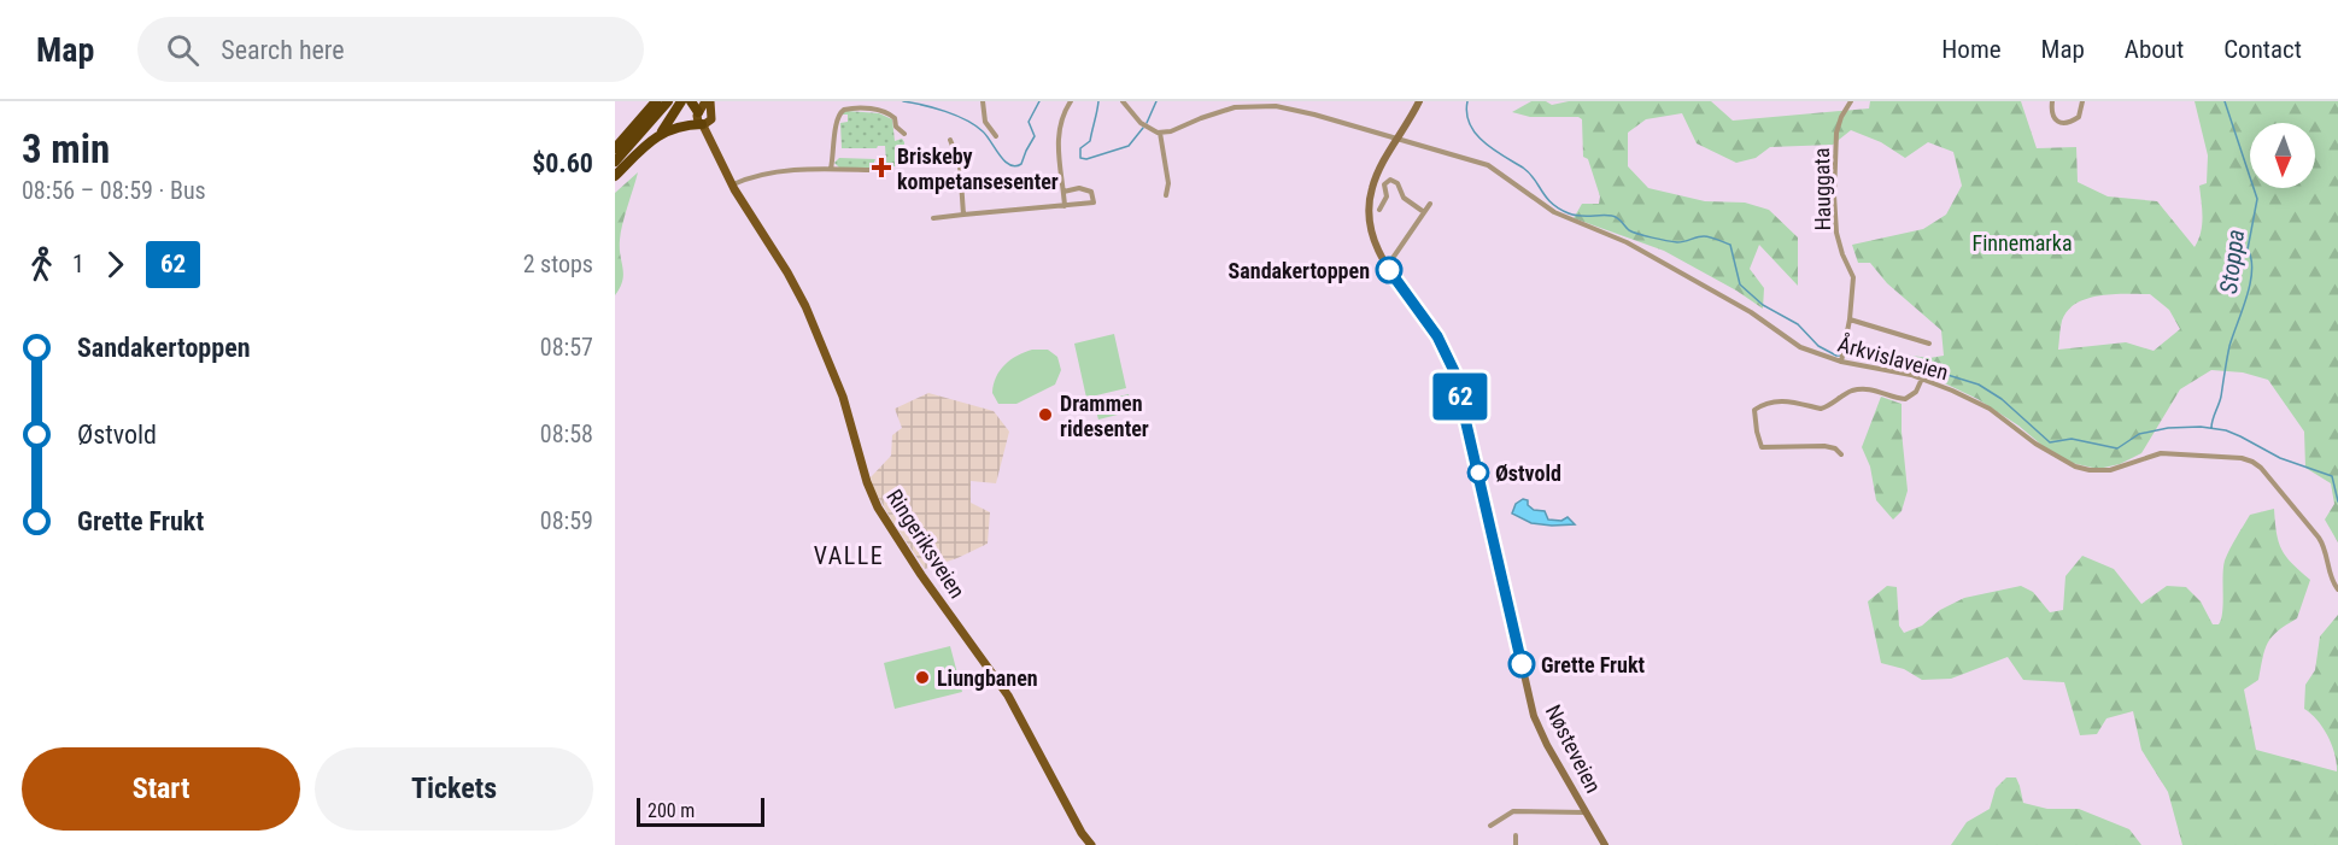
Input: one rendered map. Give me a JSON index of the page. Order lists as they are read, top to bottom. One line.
{"streets":{"main road":["Ringeriksveien","Nøsteveien"],"street":["Hauggata","Årkvislaveien"]},"crossings":[["Hauggata","Årkvislaveien"],["Årkvislaveien","Nøsteveien"]],"districts":["VALLE"],"water":["Stoppa"],"parks":["Finnemarka"],"places":{"health":["Briskeby kompetansesenter"],"other":["Sandakertoppen","Drammen ridesenter","Østvold","Grette Frukt","Liungbanen"]},"lines":["bus line 62"],"scale_bar":"200 m","north":"bottom","page":{"header":"Map","search":"Search here","nav":["Home","Map","About","Contact"],"heading":["3 min","08:56 – 08:59 · Bus","$0.60"],"on_map":"62","legs":["1","62","2 stops"],"list":[{"name":"Sandakertoppen","value":"08:57"},{"name":"Østvold","value":"08:58"},{"name":"Grette Frukt","value":"08:59"}],"buttons":["Start","Tickets"],"scale":"200 m"}}
